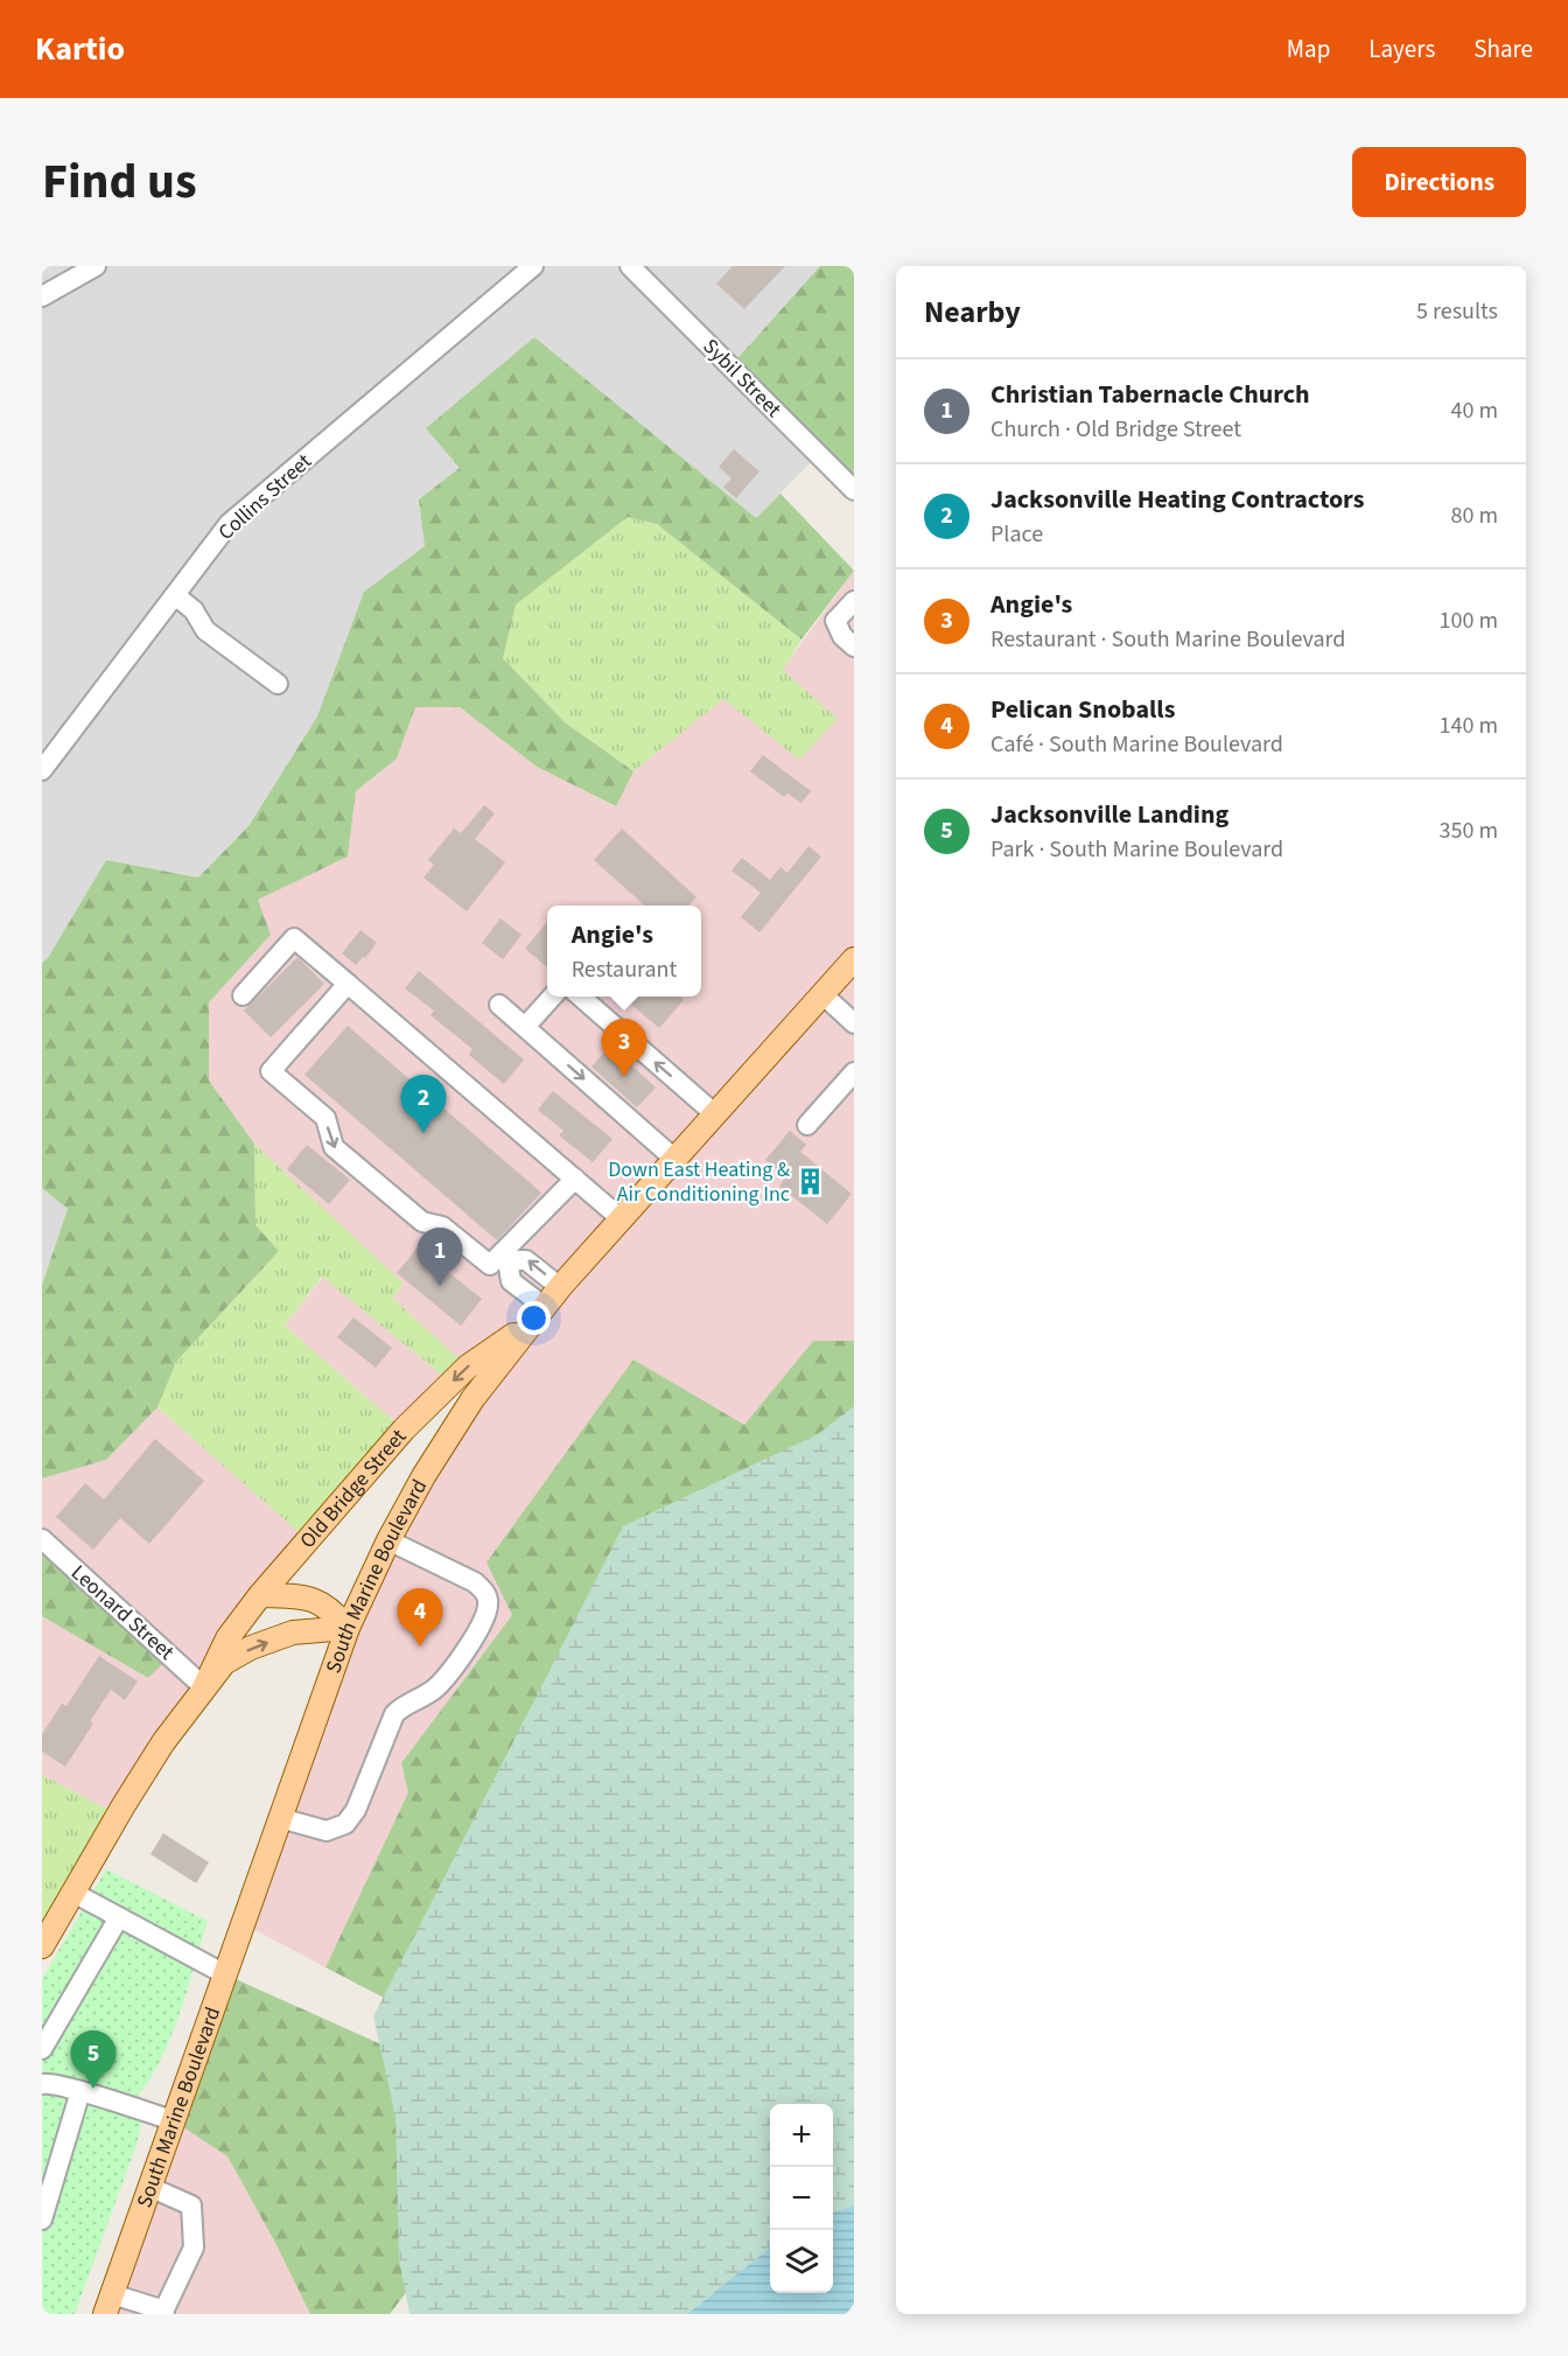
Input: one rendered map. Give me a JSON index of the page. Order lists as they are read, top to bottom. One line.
{"streets":{"main road":["Old Bridge Street","South Marine Boulevard"],"street":["Sybil Street","Collins Street","Leonard Street"]},"crossings":[["Old Bridge Street","South Marine Boulevard"],["Old Bridge Street","Leonard Street"]],"places":{"building":["Down East Heating & Air Conditioning Inc"]},"page":{"header":"Kartio","nav":["Map","Layers","Share"],"title":"Find us","buttons":"Directions","heading":["Nearby","5 results"],"list":[{"mark":"1","name":"Christian Tabernacle Church","note":"Church · Old Bridge Street","value":"40 m"},{"mark":"2","name":"Jacksonville Heating Contractors","note":"Place","value":"80 m"},{"mark":"3","name":"Angie's","note":"Restaurant · South Marine Boulevard","value":"100 m"},{"mark":"4","name":"Pelican Snoballs","note":"Café · South Marine Boulevard","value":"140 m"},{"mark":"5","name":"Jacksonville Landing","note":"Park · South Marine Boulevard","value":"350 m"}],"popup":["Angie's","Restaurant"],"pins":["3","2","1","4","5"],"map_buttons":["+","−"]}}
